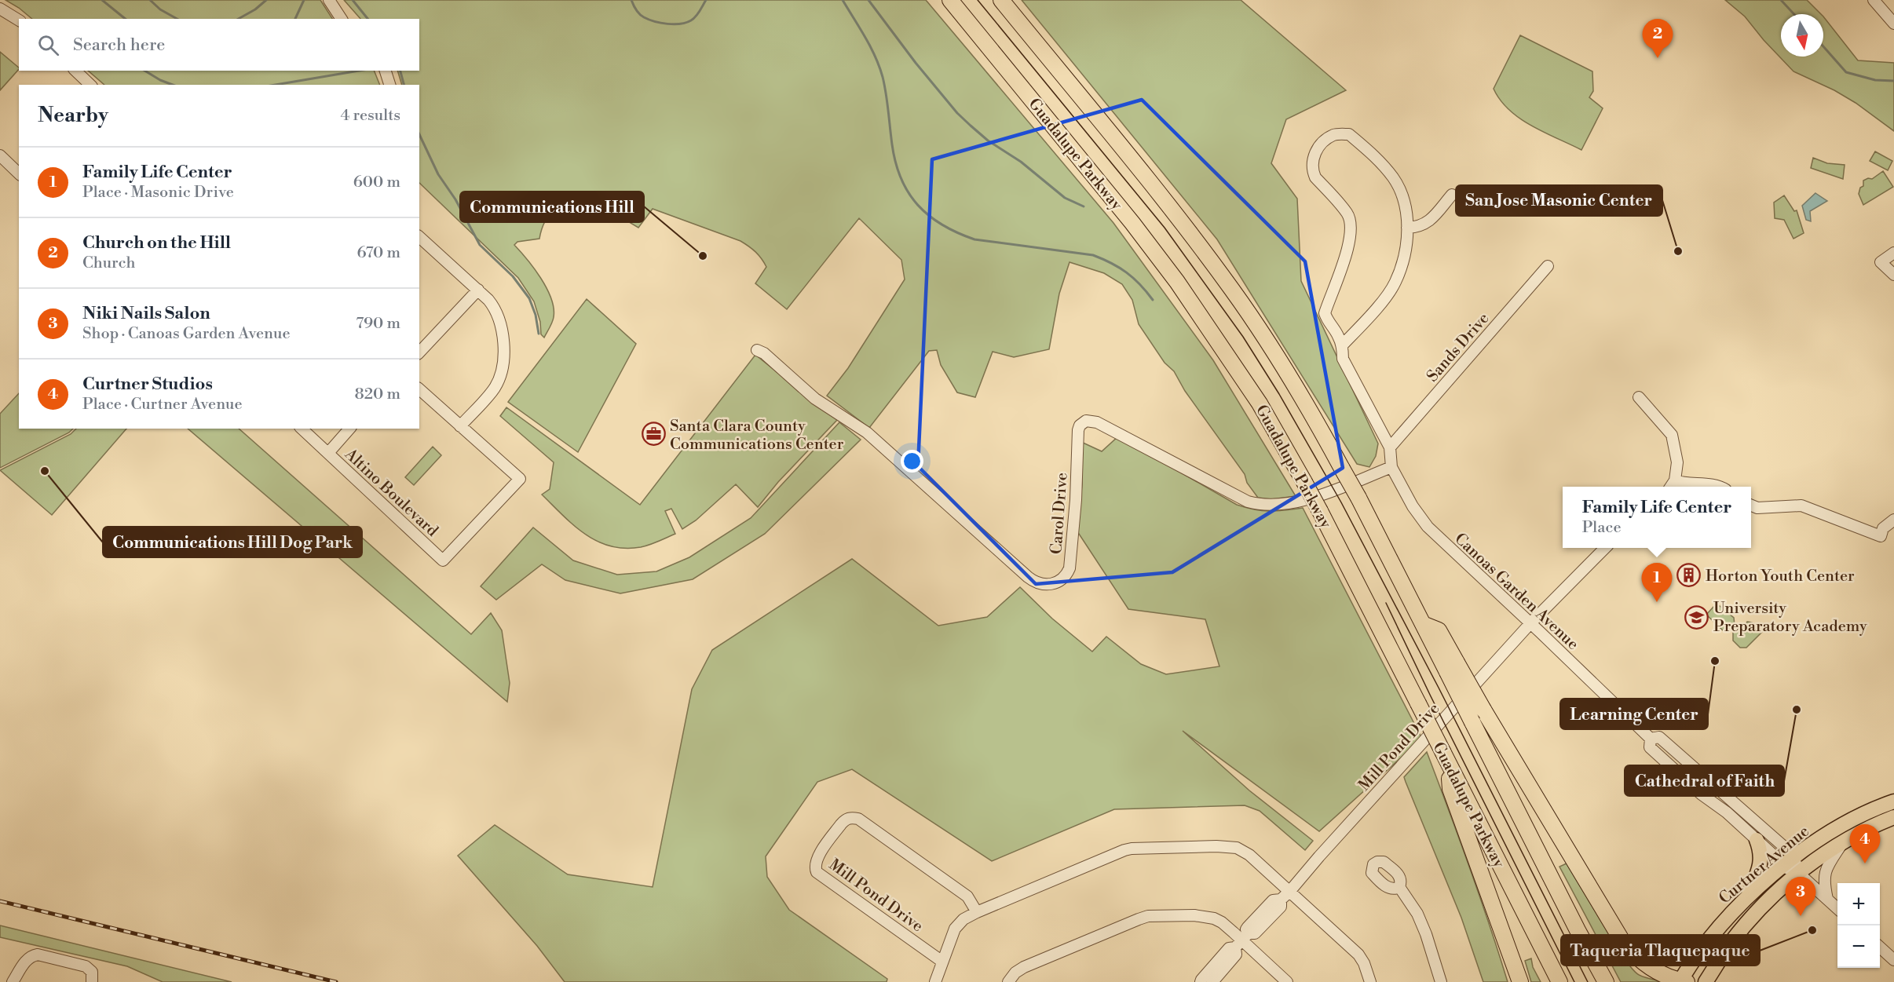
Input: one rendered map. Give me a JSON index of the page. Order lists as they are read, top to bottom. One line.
{"streets":{"highway":["Guadalupe Parkway"],"main road":["Curtner Avenue"],"street":["Sands Drive","Altino Boulevard","Carol Drive","Canoas Garden Avenue","Mill Pond Drive"]},"crossings":[["Sands Drive","Canoas Garden Avenue"],["Carol Drive","Canoas Garden Avenue"],["Canoas Garden Avenue","Mill Pond Drive"],["Canoas Garden Avenue","Curtner Avenue"]],"places":{"other":["San Jose Masonic Center","Communications Hill","Communications Hill Dog Park","Learning Center","Cathedral of Faith","Taqueria Tlaquepaque"],"office":["Santa Clara County Communications Center"],"building":["Horton Youth Center"],"school or university":["University Preparatory Academy"]},"north":"bottom","page":{"pins":["2","1","4","3"],"search":"Search here","heading":["Nearby","4 results"],"list":[{"mark":"1","name":"Family Life Center","note":"Place · Masonic Drive","value":"600 m"},{"mark":"2","name":"Church on the Hill","note":"Church","value":"670 m"},{"mark":"3","name":"Niki Nails Salon","note":"Shop · Canoas Garden Avenue","value":"790 m"},{"mark":"4","name":"Curtner Studios","note":"Place · Curtner Avenue","value":"820 m"}],"popup":["Family Life Center","Place"],"map_buttons":["+","−"]}}
